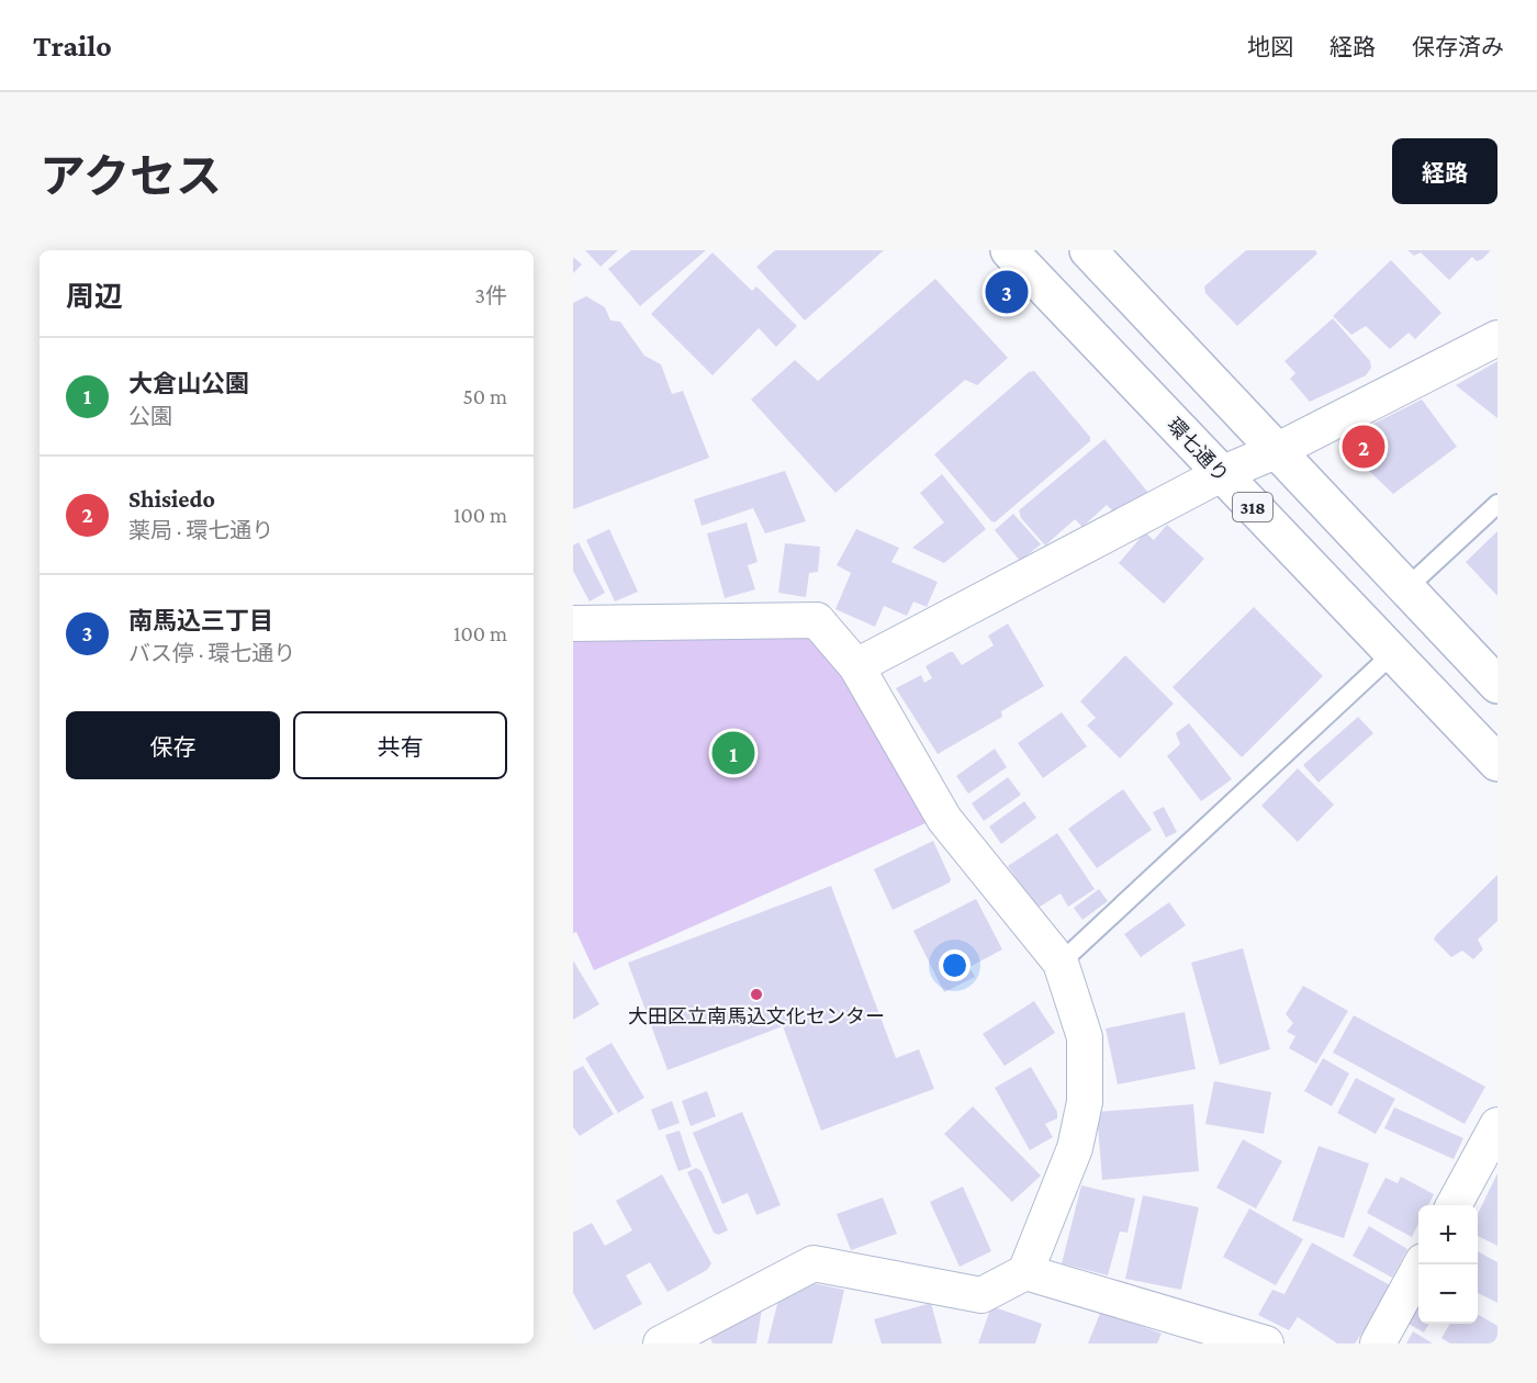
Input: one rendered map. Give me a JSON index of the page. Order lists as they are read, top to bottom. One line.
{"streets":{"main road":["環七通り","318"]},"places":["大田区立南馬込文化センター"],"page":{"header":"Trailo","nav":["地図","経路","保存済み"],"title":"アクセス","buttons":["経路",["保存","共有"]],"heading":["周辺","3件"],"pins":["3","2","1"],"list":[{"mark":"1","name":"大倉山公園","note":"公園","value":"50 m"},{"mark":"2","name":"Shisiedo","note":"薬局 · 環七通り","value":"100 m"},{"mark":"3","name":"南馬込三丁目","note":"バス停 · 環七通り","value":"100 m"}],"map_buttons":["+","−"]}}
